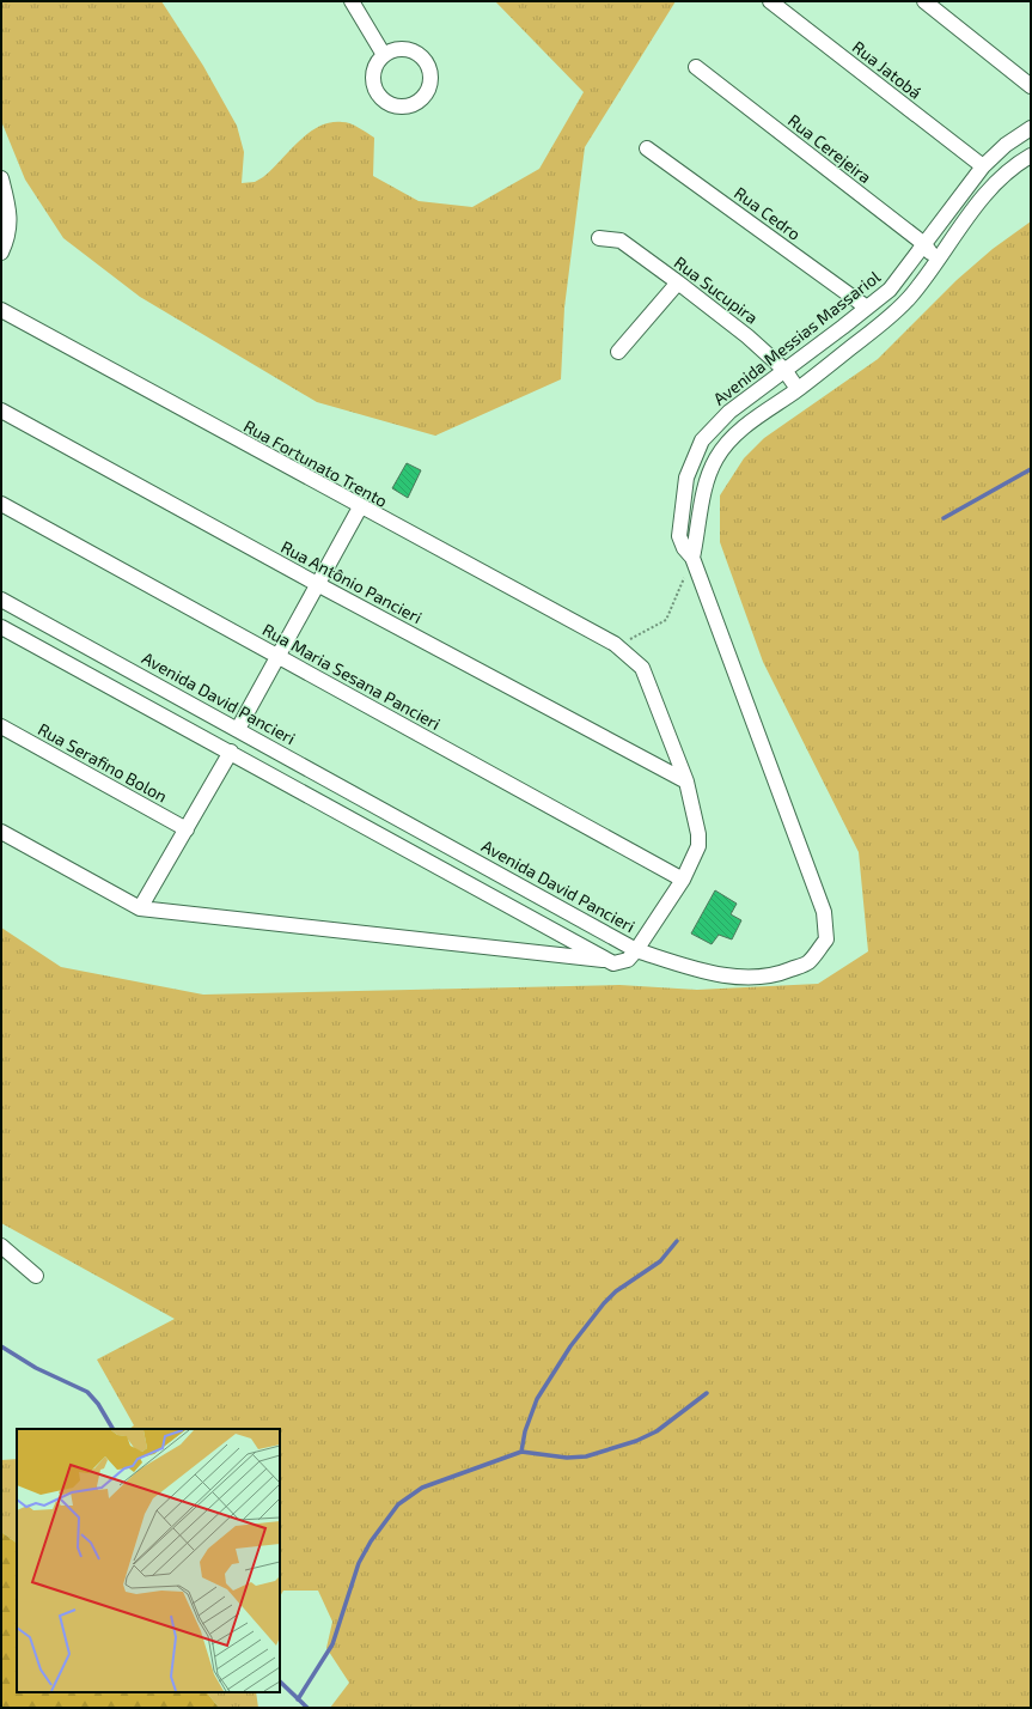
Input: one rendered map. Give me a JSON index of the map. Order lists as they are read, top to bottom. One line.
{"streets":{"street":["Rua Jatobá","Rua Cerejeira","Rua Cedro","Rua Sucupira","Avenida Messias Massariol","Rua Fortunato Trento","Rua Antônio Pancieri","Rua Maria Sesana Pancieri","Avenida David Pancieri","Rua Serafino Bolon"]},"crossings":[["Rua Jatobá","Avenida Messias Massariol"],["Rua Cerejeira","Avenida Messias Massariol"],["Rua Cedro","Avenida Messias Massariol"],["Rua Sucupira","Avenida Messias Massariol"],["Avenida Messias Massariol","Rua Fortunato Trento"],["Avenida Messias Massariol","Avenida David Pancieri"],["Rua Fortunato Trento","Rua Antônio Pancieri"],["Rua Fortunato Trento","Rua Maria Sesana Pancieri"],["Rua Fortunato Trento","Avenida David Pancieri"]]}
